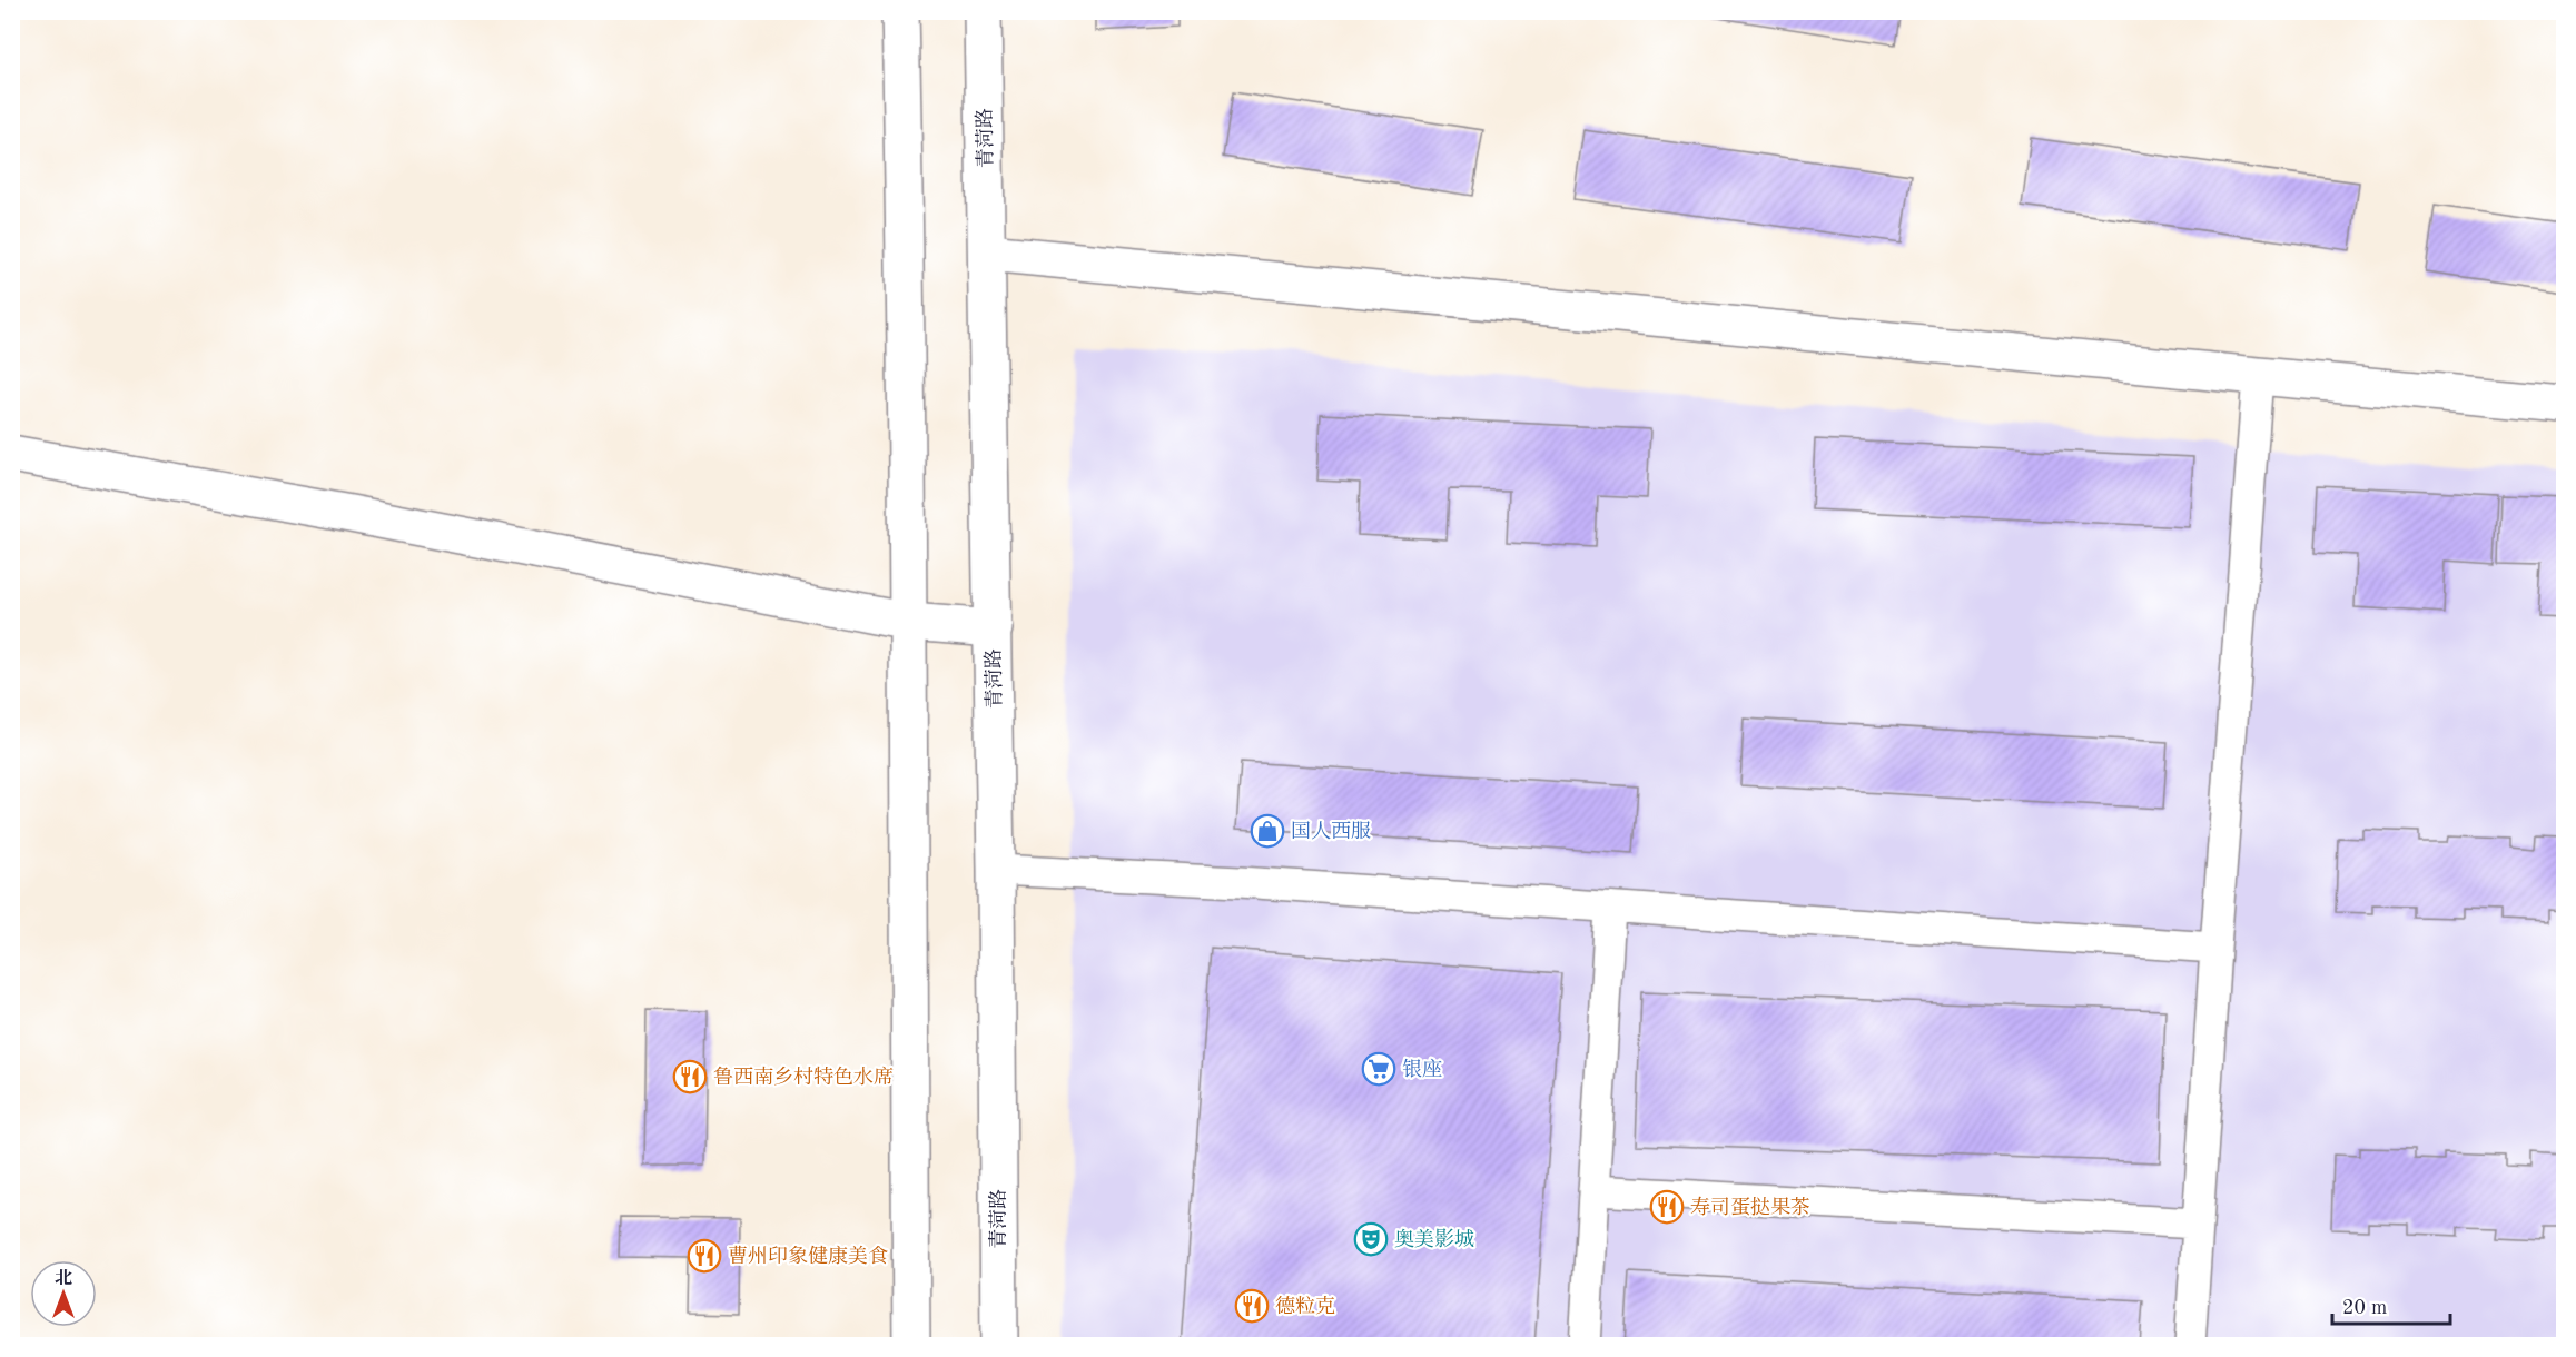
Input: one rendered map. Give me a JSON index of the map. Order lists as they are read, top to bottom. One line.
{"streets":{"main road":["青菏路"]},"places":{"shop":["国人西服"],"supermarket":["银座"],"restaurant":["鲁西南乡村特色水席","寿司蛋挞果茶","曹州印象健康美食","德粒克"],"theatre":["奥美影城"]},"scale_bar":"20 m","north":"top"}
